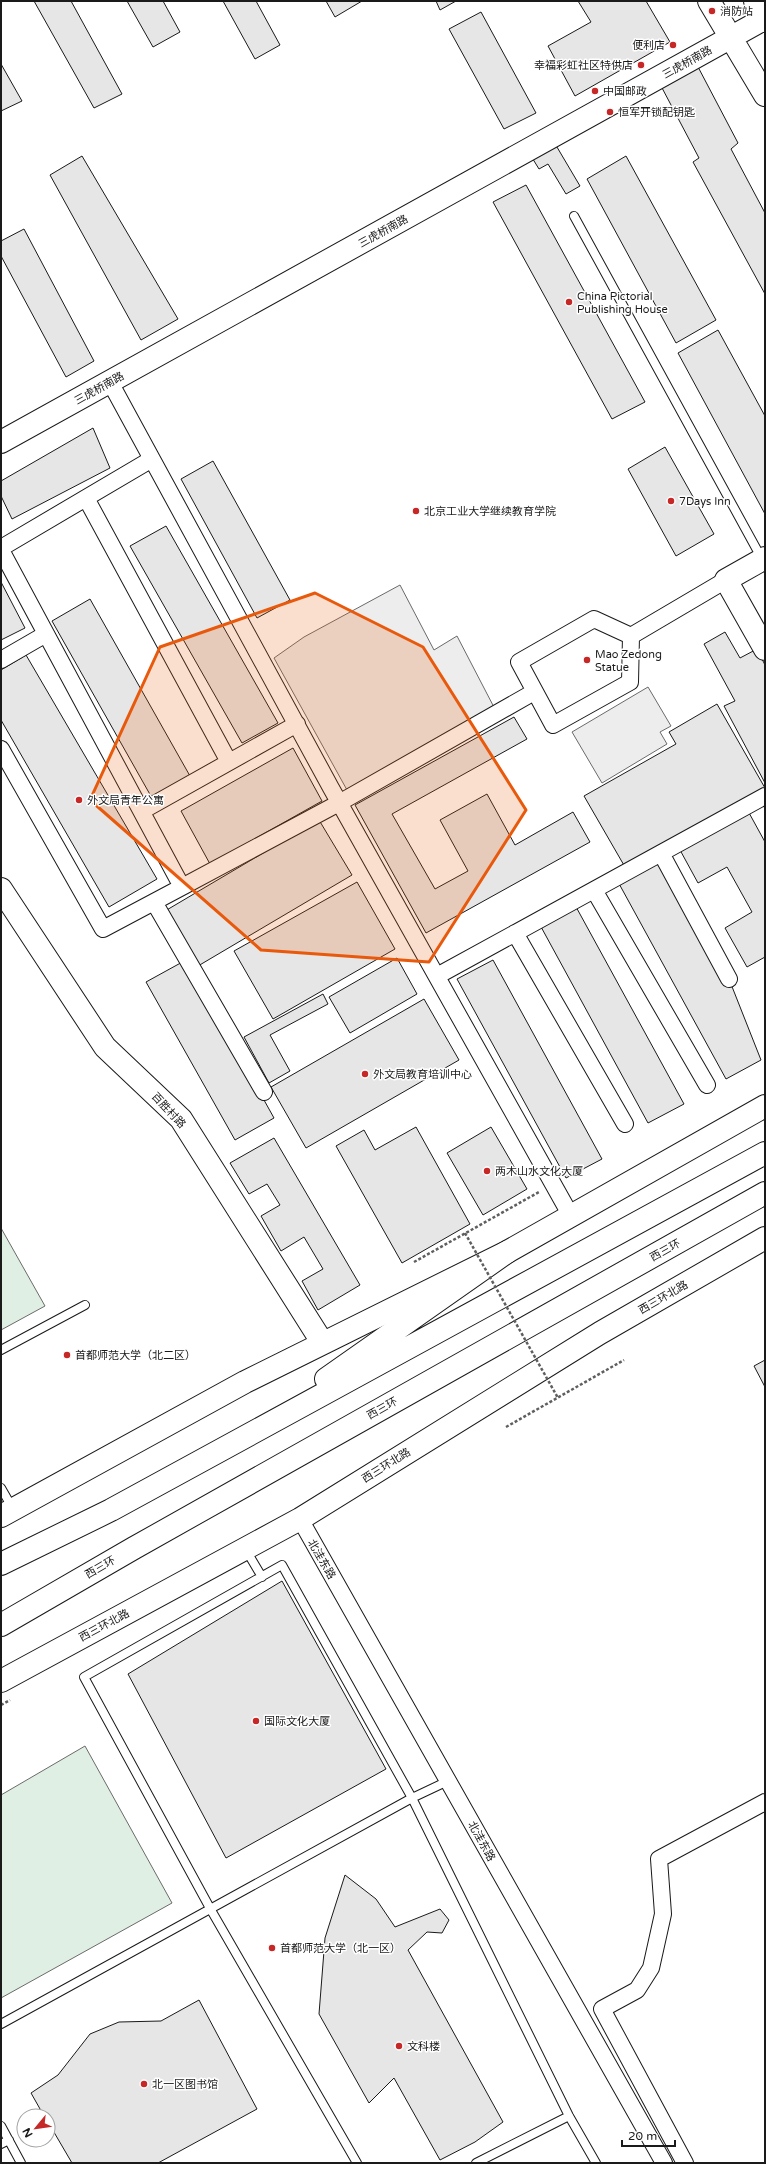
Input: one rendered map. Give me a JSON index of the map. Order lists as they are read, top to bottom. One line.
{"streets":{"main road":["三虎桥南路","百胜村路","西三环","西三环北路"],"street":["北洼东路"]},"crossings":[["西三环北路","北洼东路"]],"places":["消防站","便利店","幸福彩虹社区特供店","中国邮政","恒军开锁配钥匙","China Pictorial Publishing House","7Days Inn","北京工业大学继续教育学院","Mao Zedong Statue","外文局青年公寓","外文局教育培训中心","两木山水文化大厦","首都师范大学（北二区）","国际文化大厦","首都师范大学（北一区）","文科楼","北一区图书馆"],"scale_bar":"20 m","north":"bottom left"}
